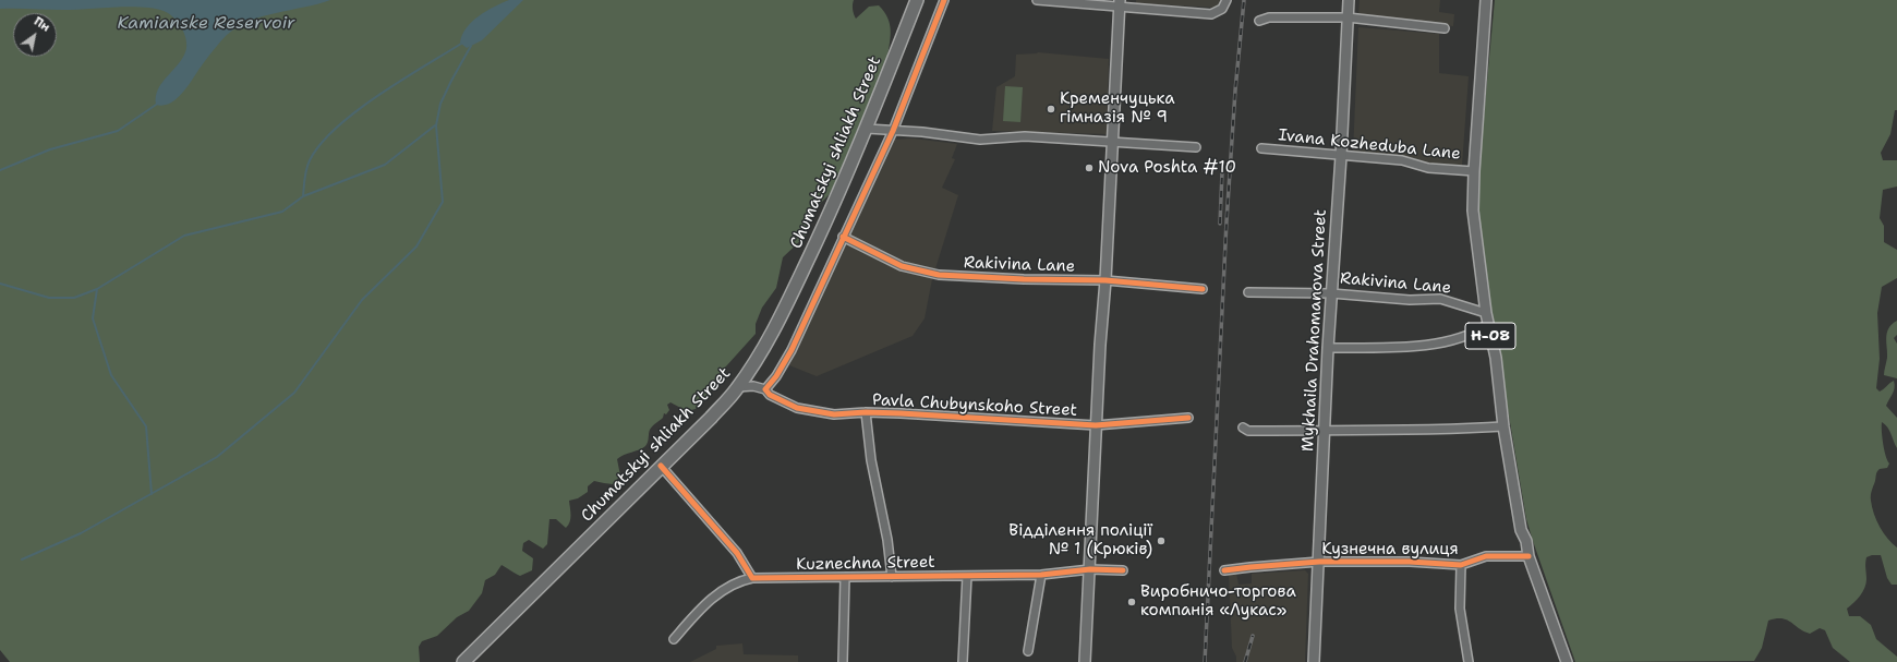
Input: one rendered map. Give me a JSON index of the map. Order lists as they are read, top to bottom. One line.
{"streets":{"highway":["Chumatskyi shliakh Street"],"main road":["Mykhaila Drahomanova Street","Н-08"],"street":["Ivana Kozheduba Lane","Rakivina Lane","Pavla Chubynskoho Street","Кузнечна вулиця","Kuznechna Street"]},"crossings":[["Ivana Kozheduba Lane","Mykhaila Drahomanova Street"],["Ivana Kozheduba Lane","Н-08"],["Rakivina Lane","Mykhaila Drahomanova Street"],["Rakivina Lane","Н-08"],["Mykhaila Drahomanova Street","Кузнечна вулиця"],["Н-08","Кузнечна вулиця"]],"water":["Kamianske Reservoir"],"places":["Кременчуцька гімназія № 9","Nova Poshta #10","Відділення поліції № 1 (Крюків)","Виробничо-торгова компанія «Лукас»"],"north":"top right"}
